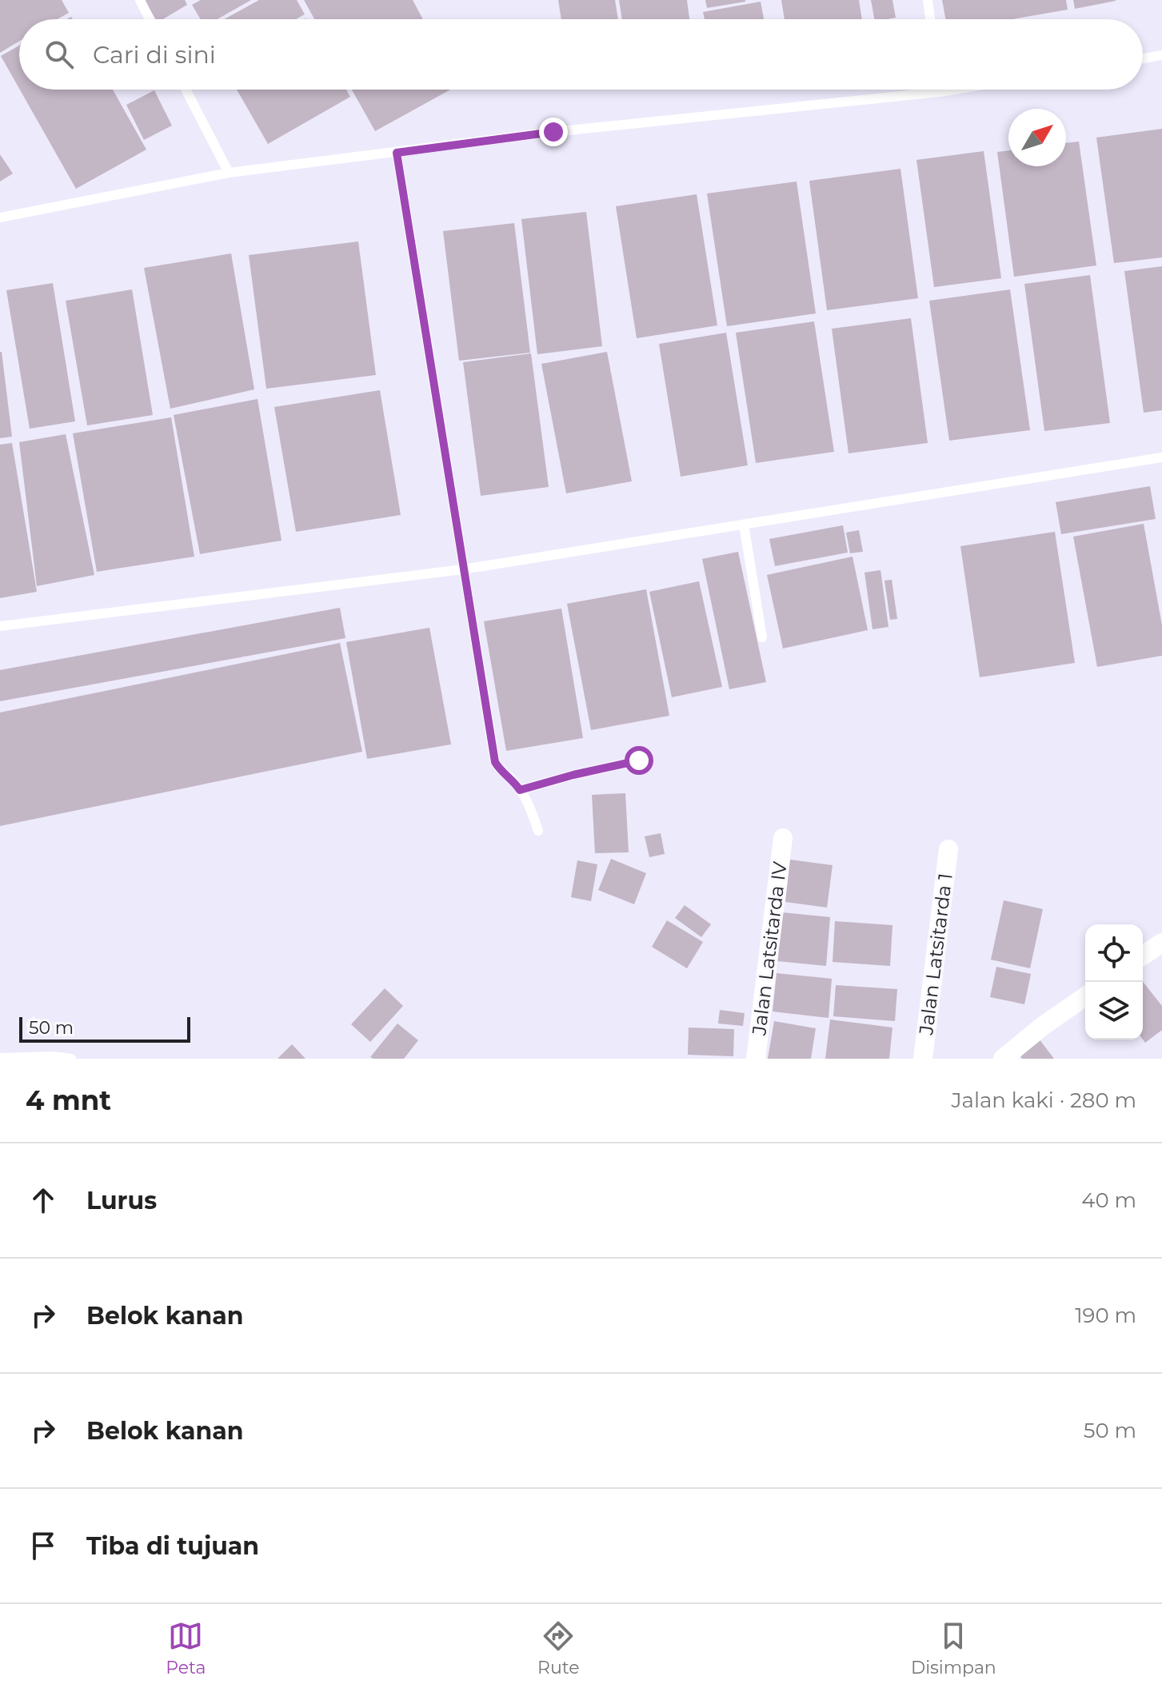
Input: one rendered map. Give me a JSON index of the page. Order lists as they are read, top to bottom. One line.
{"streets":{"street":["Jalan Latsitarda IV","Jalan Latsitarda 1"]},"scale_bar":"50 m","north":"top right","page":{"search":"Cari di sini","scale":"50 m","heading":["4 mnt","Jalan kaki · 280 m"],"list":[["Lurus","40 m"],["Belok kanan","190 m"],["Belok kanan","50 m"],"Tiba di tujuan"],"nav":["Peta","Rute","Disimpan"]}}
